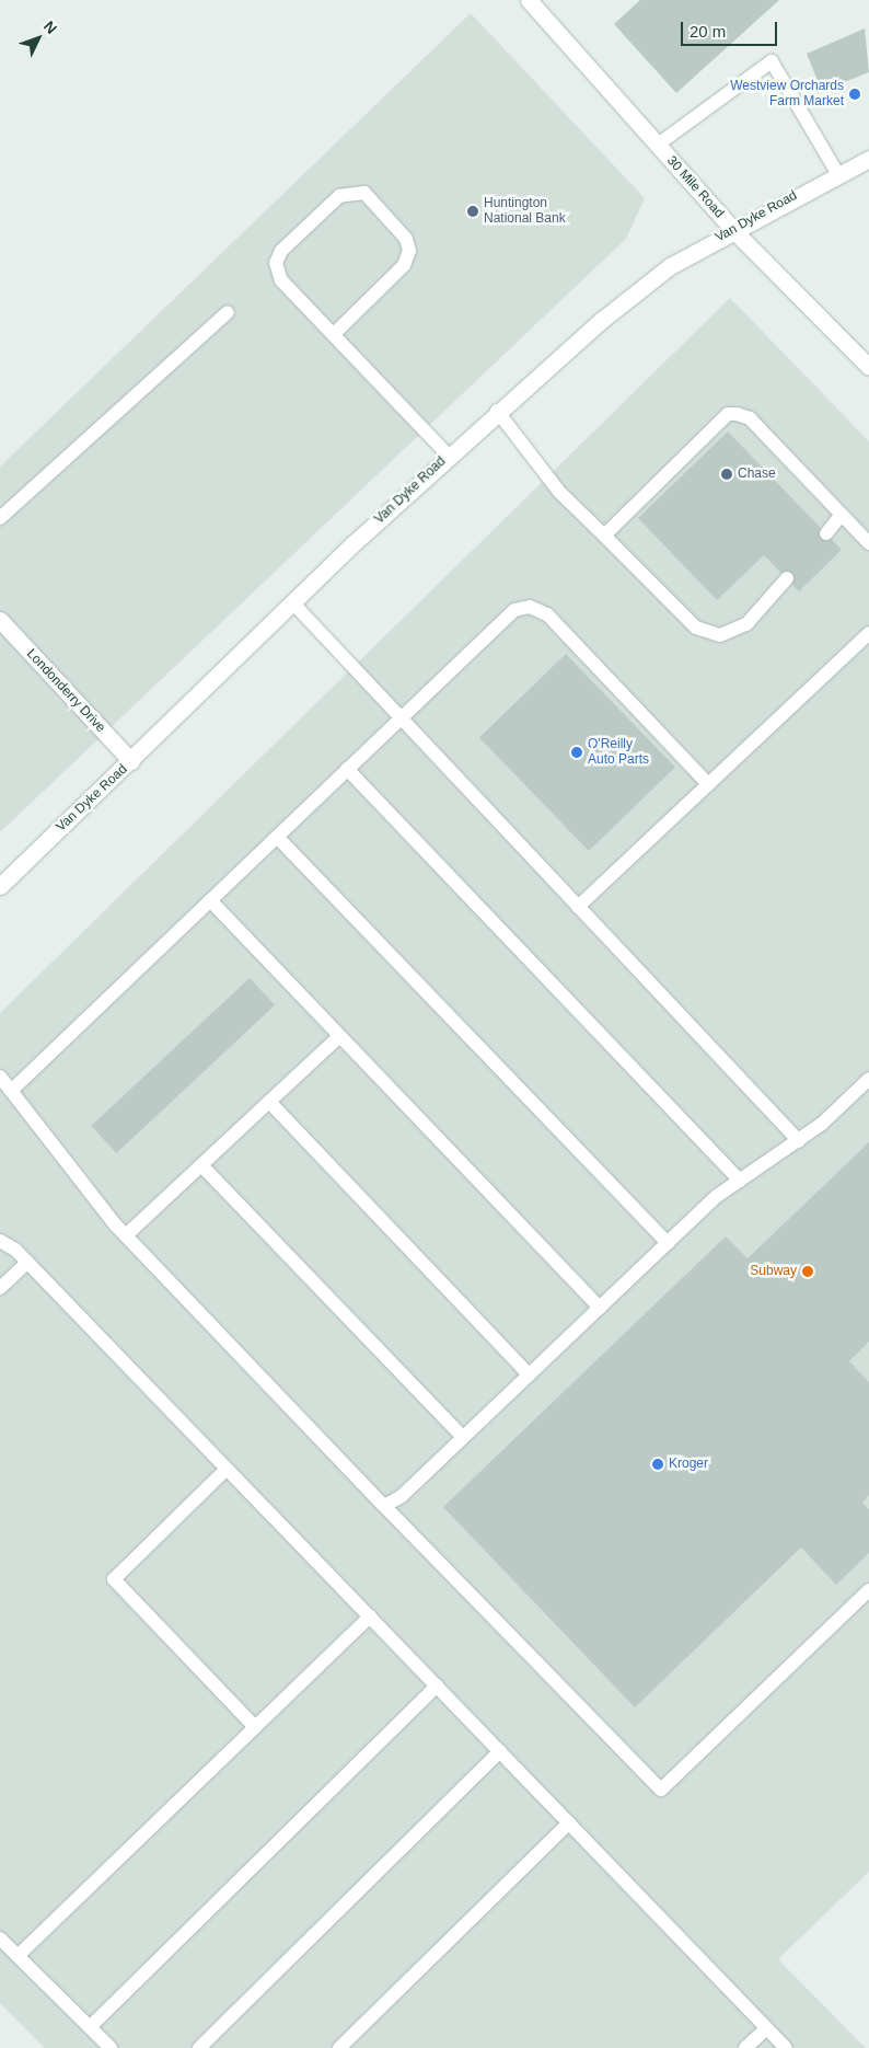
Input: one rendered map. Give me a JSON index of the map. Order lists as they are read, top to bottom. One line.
{"streets":{"main road":["30 Mile Road","Van Dyke Road","Londonderry Drive"]},"crossings":[["30 Mile Road","Van Dyke Road"],["Van Dyke Road","Londonderry Drive"]],"places":["Westview Orchards Farm Market","Huntington National Bank","Chase","O'Reilly Auto Parts","Subway","Kroger"],"scale_bar":"20 m","north":"top right"}
